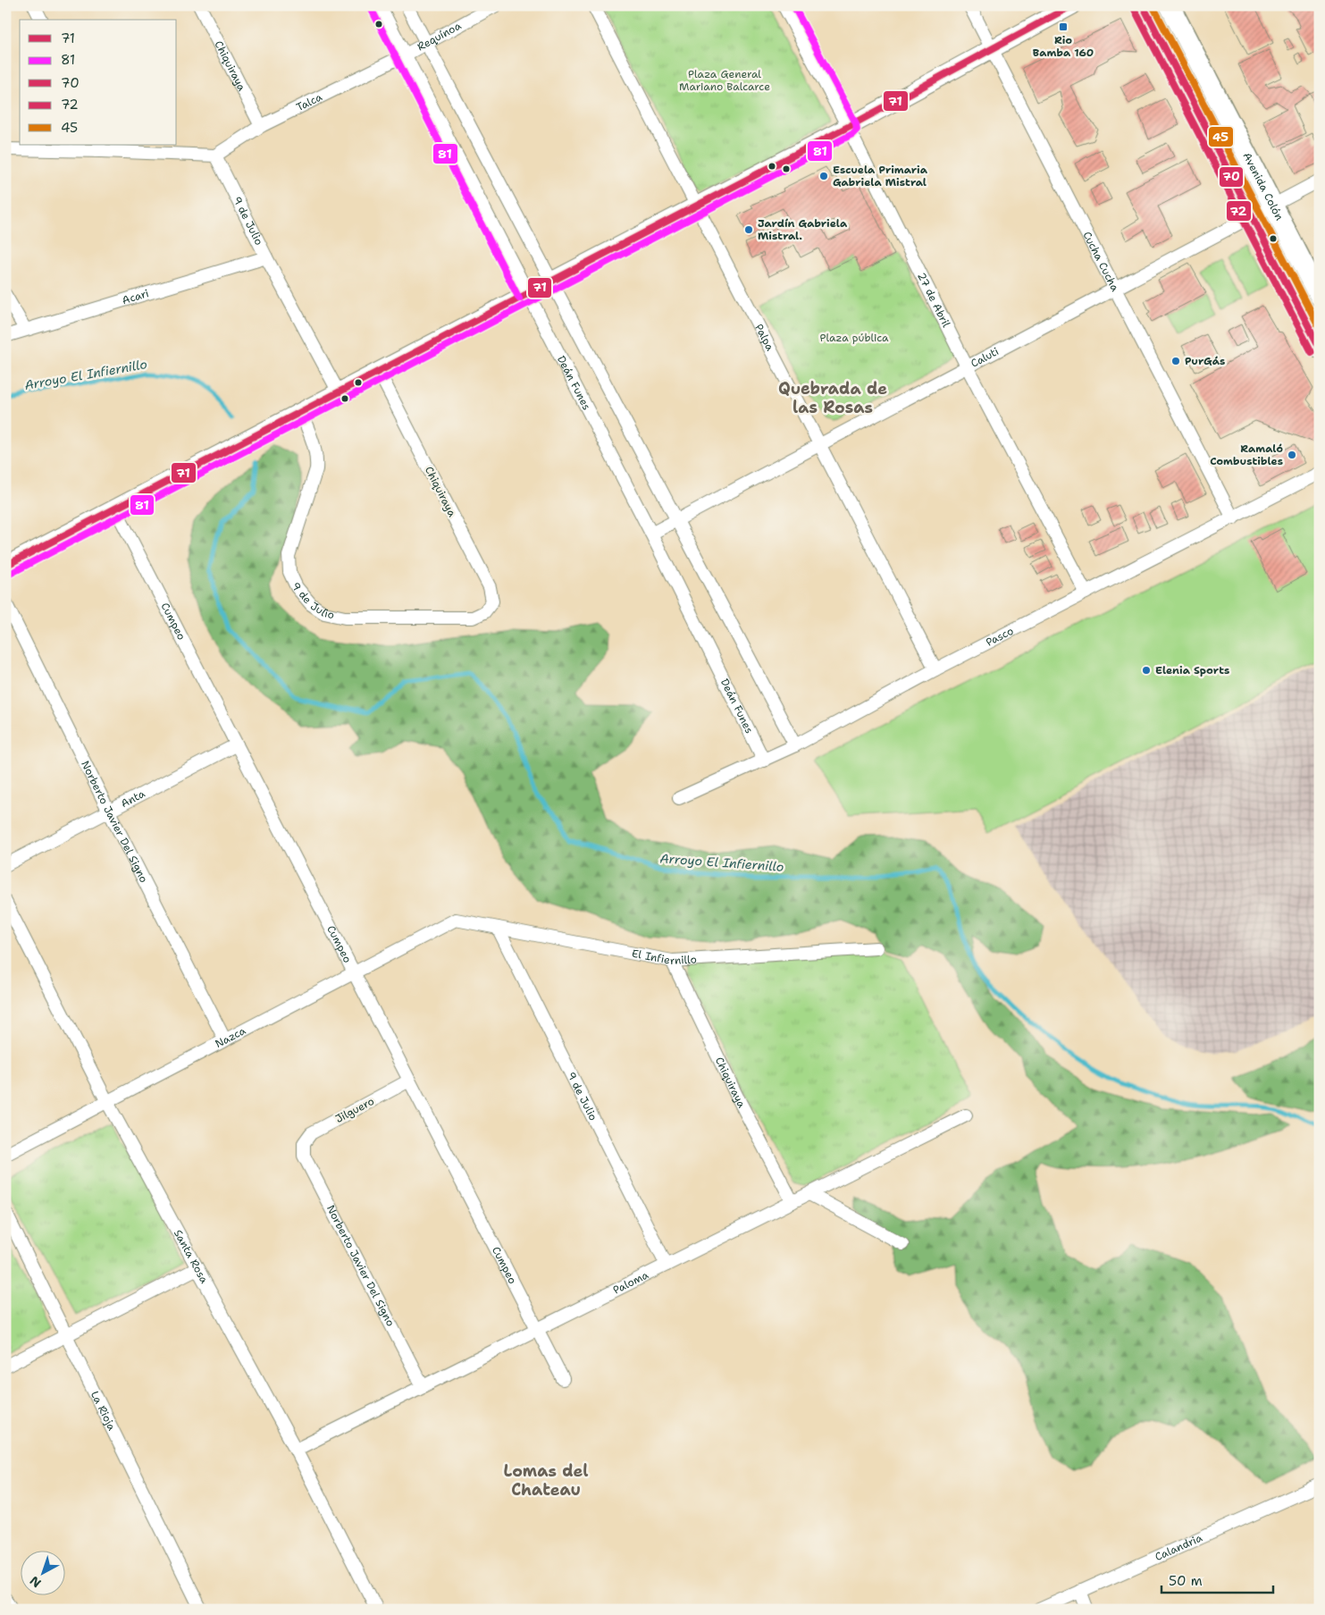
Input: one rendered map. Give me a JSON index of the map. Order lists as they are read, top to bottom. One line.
{"streets":{"main road":["Avenida Colón"],"street":["Requínoa","Chiquiraya","Talca","9 de Julio","Cucha Cucha","Acari","27 de Abril","Palpa","Caluti","Deán Funes","Cumpeo","Pasco","Anta","Norberto Javier Del Signo","El Infiernillo","Nazca","Jilguero","Santa Rosa","Paloma","La Rioja","Calandria"]},"crossings":[["Requínoa","Talca"],["Requínoa","Deán Funes"],["Chiquiraya","Talca"],["Chiquiraya","9 de Julio"],["Chiquiraya","El Infiernillo"],["Chiquiraya","Paloma"],["Talca","9 de Julio"],["Talca","Deán Funes"],["Avenida Colón","Caluti"],["9 de Julio","Acari"],["9 de Julio","El Infiernillo"],["9 de Julio","Paloma"],["Cucha Cucha","Caluti"],["Cucha Cucha","Pasco"],["27 de Abril","Caluti"],["27 de Abril","Pasco"],["Palpa","Caluti"],["Palpa","Pasco"],["Caluti","Deán Funes"],["Deán Funes","Pasco"],["Cumpeo","Anta"],["Cumpeo","Nazca"],["Cumpeo","Jilguero"],["Cumpeo","Paloma"],["Anta","Norberto Javier Del Signo"],["Norberto Javier Del Signo","Nazca"],["Norberto Javier Del Signo","Jilguero"],["Norberto Javier Del Signo","Paloma"],["El Infiernillo","Nazca"],["Nazca","Santa Rosa"],["Santa Rosa","Paloma"]],"districts":["Quebrada de las Rosas","Lomas del Chateau"],"water":["Arroyo El Infiernillo"],"parks":["Plaza General Mariano Balcarce","Plaza pública"],"places":{"transit":["Rio Bamba 160"],"other":["Escuela Primaria Gabriela Mistral","Jardín Gabriela Mistral.","PurGás","Ramaló Combustibles","Elenia Sports"]},"lines":["transit line 71","transit line 81","transit line 70","transit line 45","transit line 72"],"legend":["71","81","70","72","45"],"scale_bar":"50 m","north":"bottom left"}
